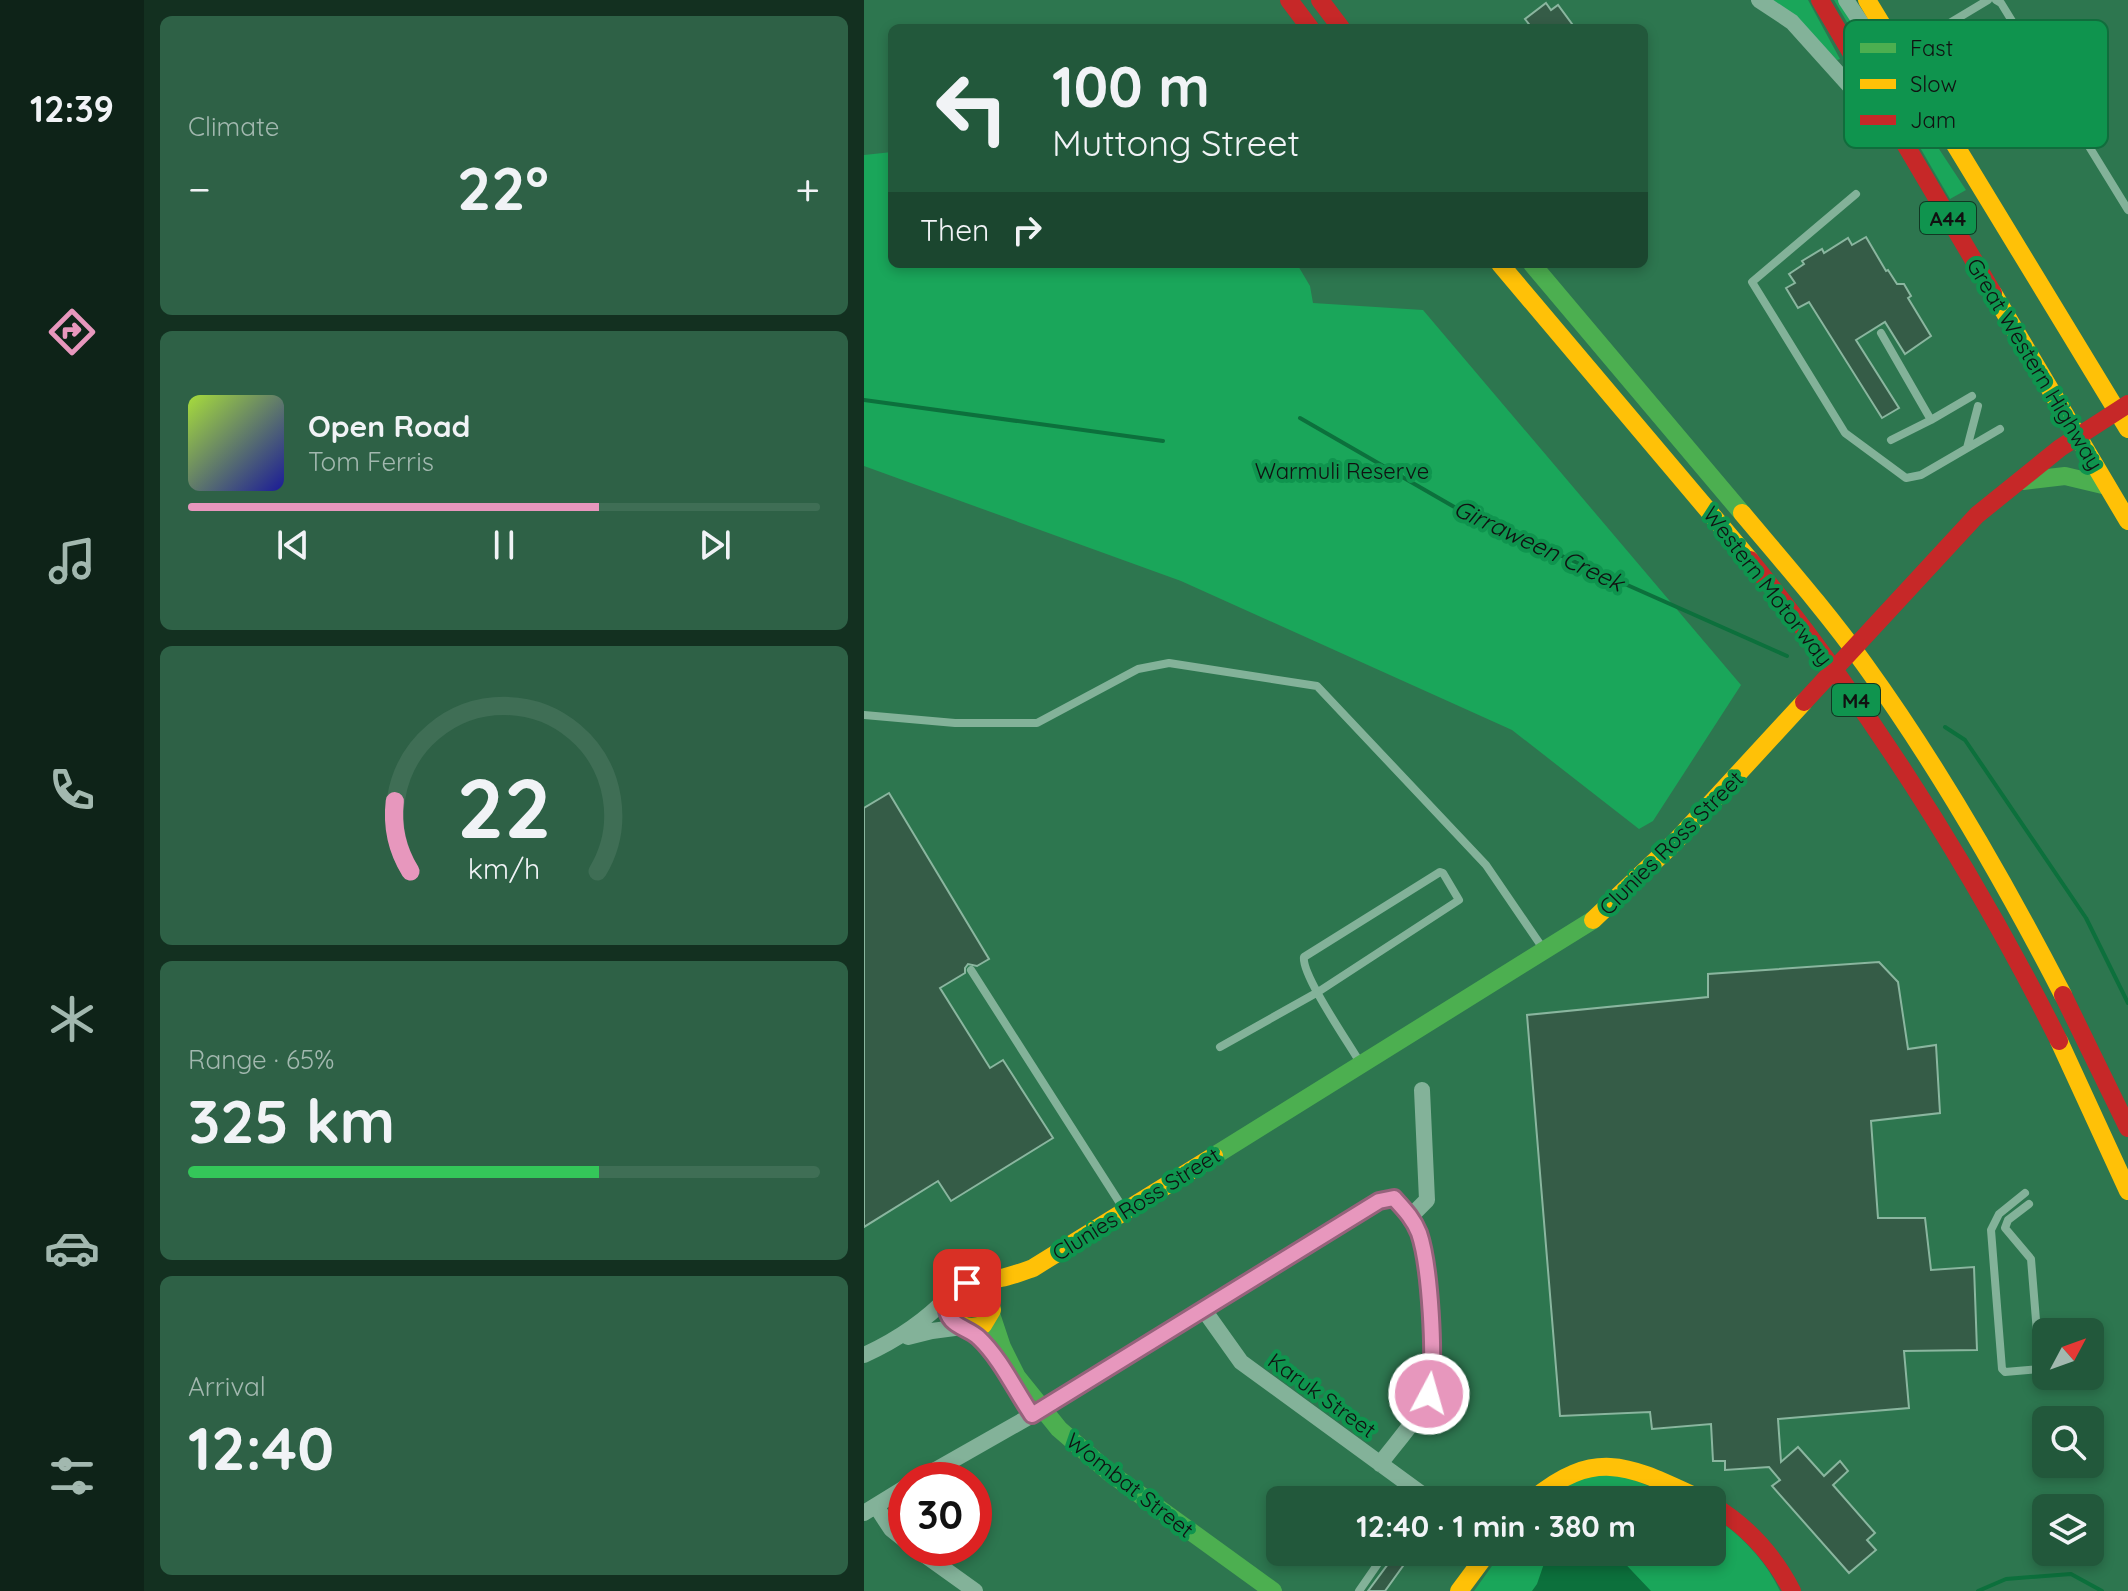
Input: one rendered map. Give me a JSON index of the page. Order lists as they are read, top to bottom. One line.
{"streets":{"main road":["A44","Great Western Highway","Western Motorway","M4","Clunies Ross Street","Wombat Street"],"street":["Karuk Street"]},"crossings":[["Great Western Highway","Clunies Ross Street"],["Clunies Ross Street","Wombat Street"]],"water":["Girraween Creek"],"parks":["Warmuli Reserve"],"legend":["Fast","Slow","Jam"],"north":"top right","page":{"tabs":"12:39","tile":["Climate",["Range · 65%","325 km"],["Arrival","12:40"]],"turn":["100 m","Muttong Street"],"heat":["−","22°","+"],"then":"Then","song":["Open Road","Tom Ferris"],"limit":"30","trip":"12:40 · 1 min · 380 m","gauge":["22","km/h"]}}
